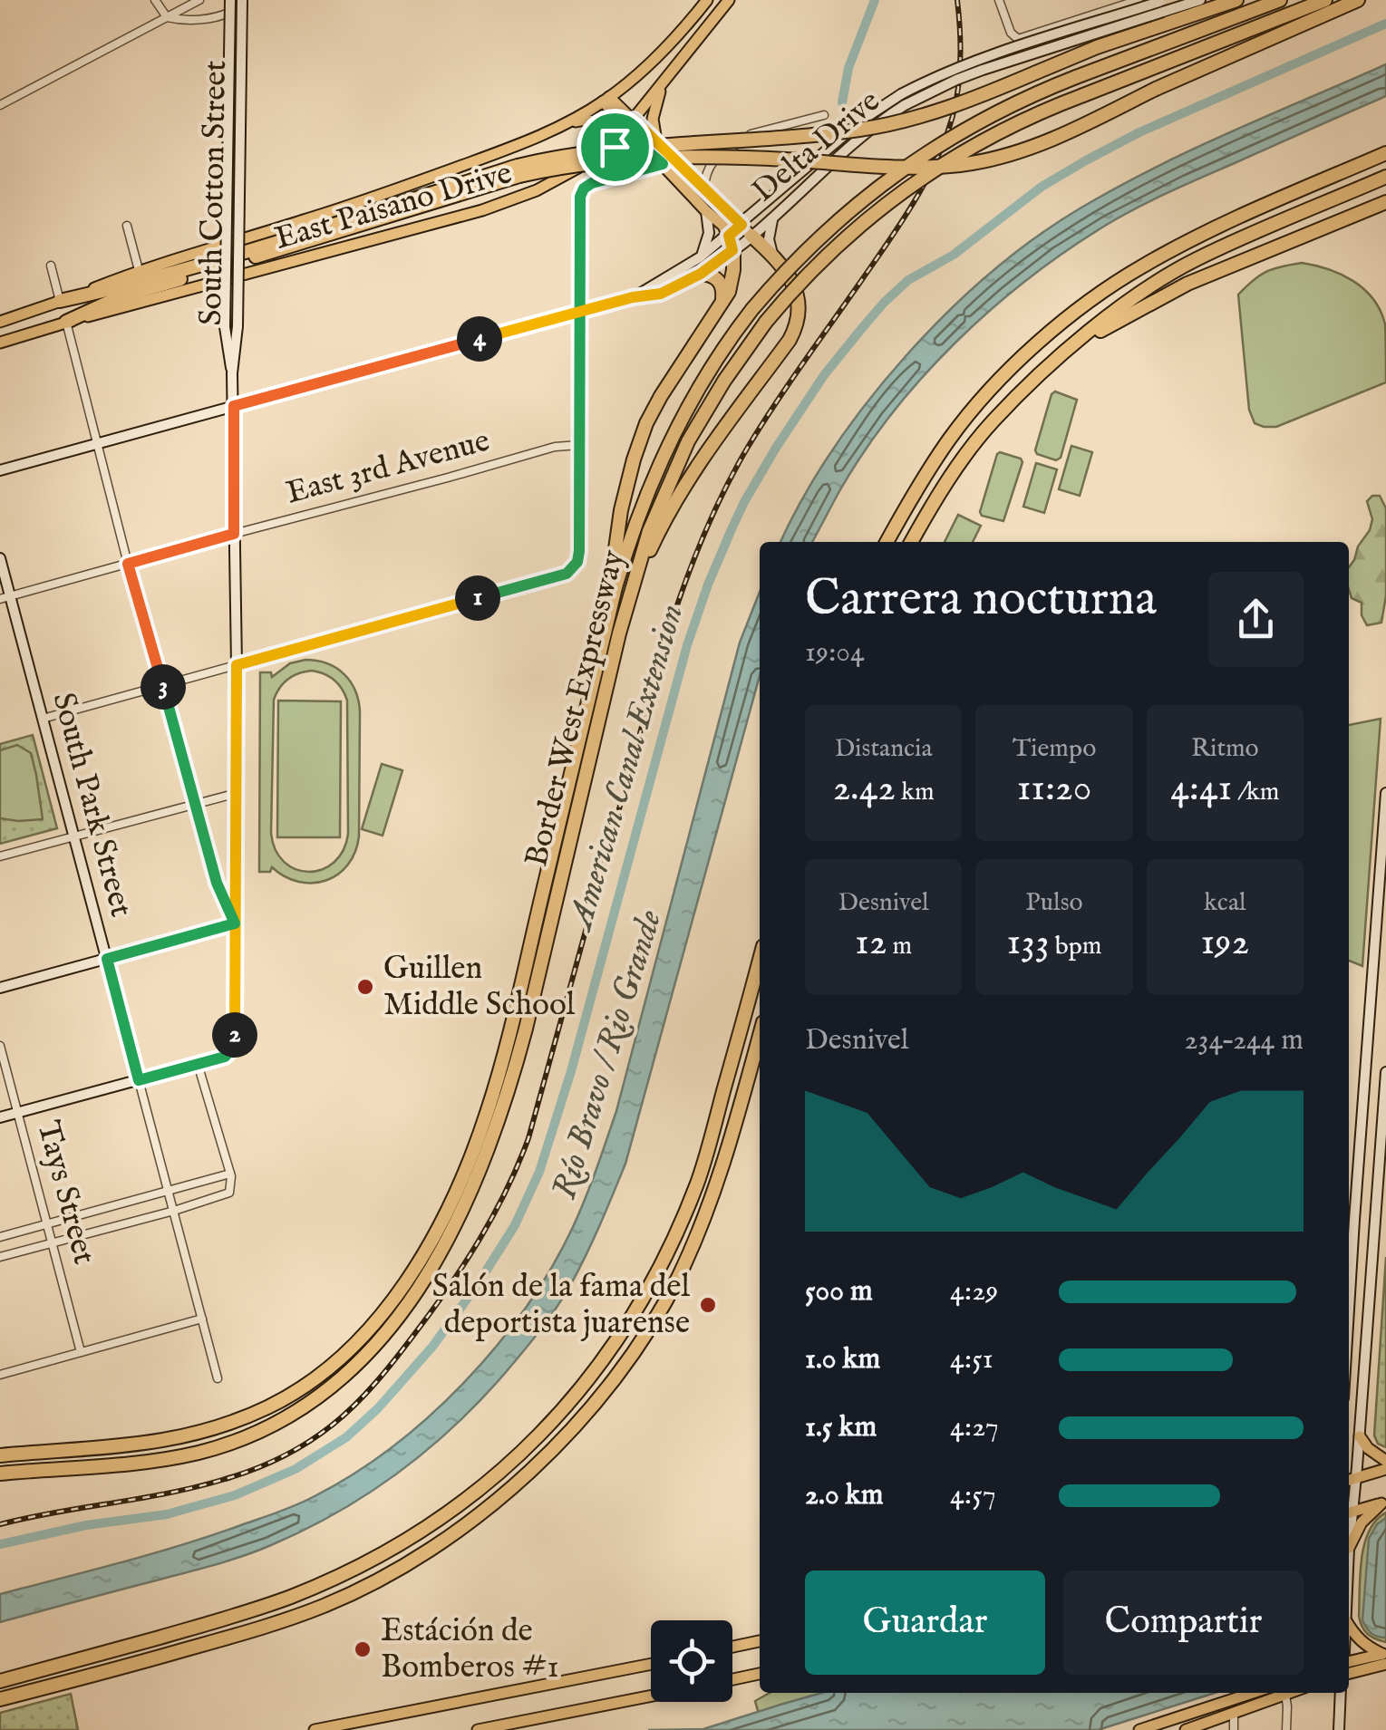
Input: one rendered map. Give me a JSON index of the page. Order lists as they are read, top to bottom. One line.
{"streets":{"highway":["Border West Expressway"],"main road":["Delta Drive","South Cotton Street","East Paisano Drive","South Park Street"],"street":["East 3rd Avenue","Tays Street"]},"crossings":[["Delta Drive","South Cotton Street"],["South Cotton Street","East 3rd Avenue"],["East 3rd Avenue","South Park Street"]],"water":["American Canal Extension","Río Bravo / Rio Grande"],"places":["Guillen Middle School","Salón de la fama del deportista juarense","Estáción de Bomberos #1"],"page":{"pins":["4","1","3","2"],"heading":["Carrera nocturna","19:04"],"stats":[["Distancia","2.42 km"],["Tiempo","11:20"],["Ritmo","4:41 /km"],["Desnivel","12 m"],["Pulso","133 bpm"],["kcal","192"]],"chart":["Desnivel","234–244 m"],"list":[{"name":"500 m","note":"4:29"},{"name":"1.0 km","note":"4:51"},{"name":"1.5 km","note":"4:27"},{"name":"2.0 km","note":"4:57"}],"buttons":["Guardar","Compartir"]}}
